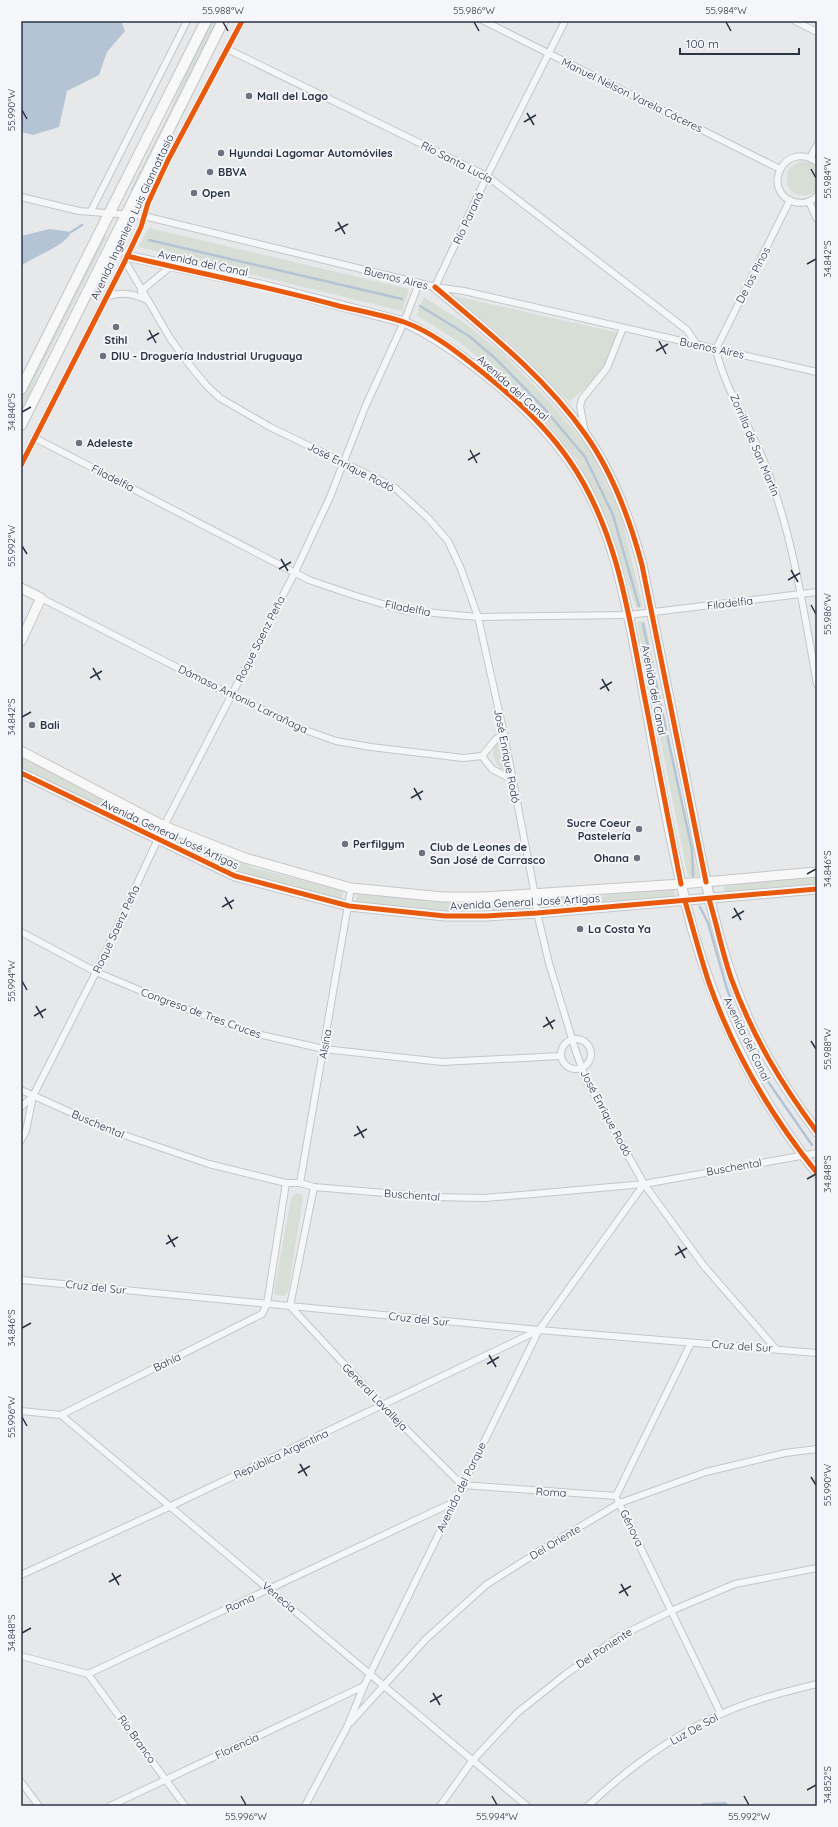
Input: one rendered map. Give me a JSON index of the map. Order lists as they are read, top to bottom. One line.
{"streets":{"main road":["Avenida Ingeniero Luis Giannattasio"],"street":["Manuel Nelson Varela Cáceres","Río Santa Lucía","Río Paraná","Avenida del Canal","De los Pinos","Buenos Aires","Zorrilla de San Martín","José Enrique Rodó","Filadelfia","Roque Saenz Peña","Dámaso Antonio Larrañaga","Avenida General José Artigas","Congreso de Tres Cruces","Alsina","Buschental","Cruz del Sur","Bahía","General Lavalleja","República Argentina","Avenida del Parque","Roma","Génova","Del Oriente","Venecia","Del Poniente","Luz De Sol","Río Branco","Florencia"]},"crossings":[["Manuel Nelson Varela Cáceres","Río Paraná"],["Río Santa Lucía","Avenida Ingeniero Luis Giannattasio"],["Río Santa Lucía","Río Paraná"],["Río Santa Lucía","Buenos Aires"],["Avenida Ingeniero Luis Giannattasio","Avenida del Canal"],["Avenida Ingeniero Luis Giannattasio","Buenos Aires"],["Avenida Ingeniero Luis Giannattasio","José Enrique Rodó"],["Avenida Ingeniero Luis Giannattasio","Filadelfia"],["Río Paraná","Avenida del Canal"],["Río Paraná","Buenos Aires"],["Avenida del Canal","Buenos Aires"],["Avenida del Canal","José Enrique Rodó"],["Avenida del Canal","Filadelfia"],["Avenida del Canal","Roque Saenz Peña"],["Avenida del Canal","Avenida General José Artigas"],["Avenida del Canal","Buschental"],["De los Pinos","Buenos Aires"],["De los Pinos","Zorrilla de San Martín"],["Buenos Aires","Zorrilla de San Martín"],["Buenos Aires","Roque Saenz Peña"],["Zorrilla de San Martín","Filadelfia"],["José Enrique Rodó","Filadelfia"],["José Enrique Rodó","Roque Saenz Peña"],["José Enrique Rodó","Avenida General José Artigas"],["José Enrique Rodó","Buschental"],["José Enrique Rodó","Cruz del Sur"],["José Enrique Rodó","Avenida del Parque"],["Filadelfia","Roque Saenz Peña"],["Roque Saenz Peña","Dámaso Antonio Larrañaga"],["Roque Saenz Peña","Avenida General José Artigas"],["Roque Saenz Peña","Congreso de Tres Cruces"],["Roque Saenz Peña","Buschental"],["Avenida General José Artigas","Alsina"],["Congreso de Tres Cruces","Alsina"],["Alsina","Buschental"],["Buschental","Avenida del Parque"],["Cruz del Sur","Bahía"],["Cruz del Sur","General Lavalleja"],["Cruz del Sur","República Argentina"],["Cruz del Sur","Avenida del Parque"],["Cruz del Sur","Génova"],["Bahía","Venecia"],["General Lavalleja","República Argentina"],["General Lavalleja","Avenida del Parque"],["General Lavalleja","Roma"],["República Argentina","Avenida del Parque"],["República Argentina","Venecia"],["Avenida del Parque","Roma"],["Avenida del Parque","Del Oriente"],["Avenida del Parque","Venecia"],["Avenida del Parque","Florencia"],["Roma","Génova"],["Roma","Venecia"],["Roma","Río Branco"],["Génova","Del Oriente"],["Génova","Del Poniente"],["Génova","Luz De Sol"],["Del Oriente","Venecia"],["Venecia","Del Poniente"],["Río Branco","Florencia"]],"places":["Mall del Lago","Hyundai Lagomar Automóviles","BBVA","Open","Stihl","DIU - Droguería Industrial Uruguaya","Adeleste","Bali","Sucre Coeur Pastelería","Perfilgym","Club de Leones de San José de Carrasco","Ohana","La Costa Ya"],"scale_bar":"100 m","coordinates":["55.988°W","55.986°W","55.984°W","55.990°W","34.842°S","34.840°S","55.992°W","34.846°S","55.994°W","34.848°S","55.996°W","34.852°S"]}
